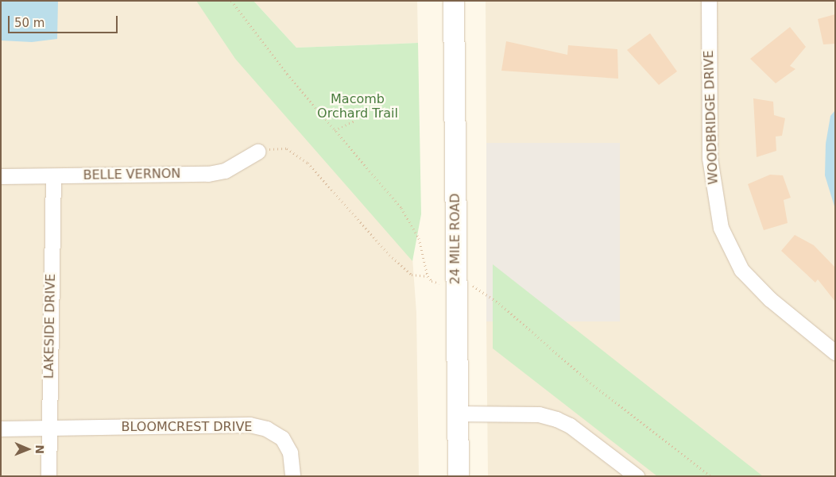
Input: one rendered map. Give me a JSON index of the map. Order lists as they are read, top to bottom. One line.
{"streets":{"street":["WOODBRIDGE DRIVE","BELLE VERNON","24 MILE ROAD","LAKESIDE DRIVE","BLOOMCREST DRIVE"]},"crossings":[["BELLE VERNON","LAKESIDE DRIVE"],["LAKESIDE DRIVE","BLOOMCREST DRIVE"]],"parks":["Macomb Orchard Trail"],"scale_bar":"50 m","north":"right"}
